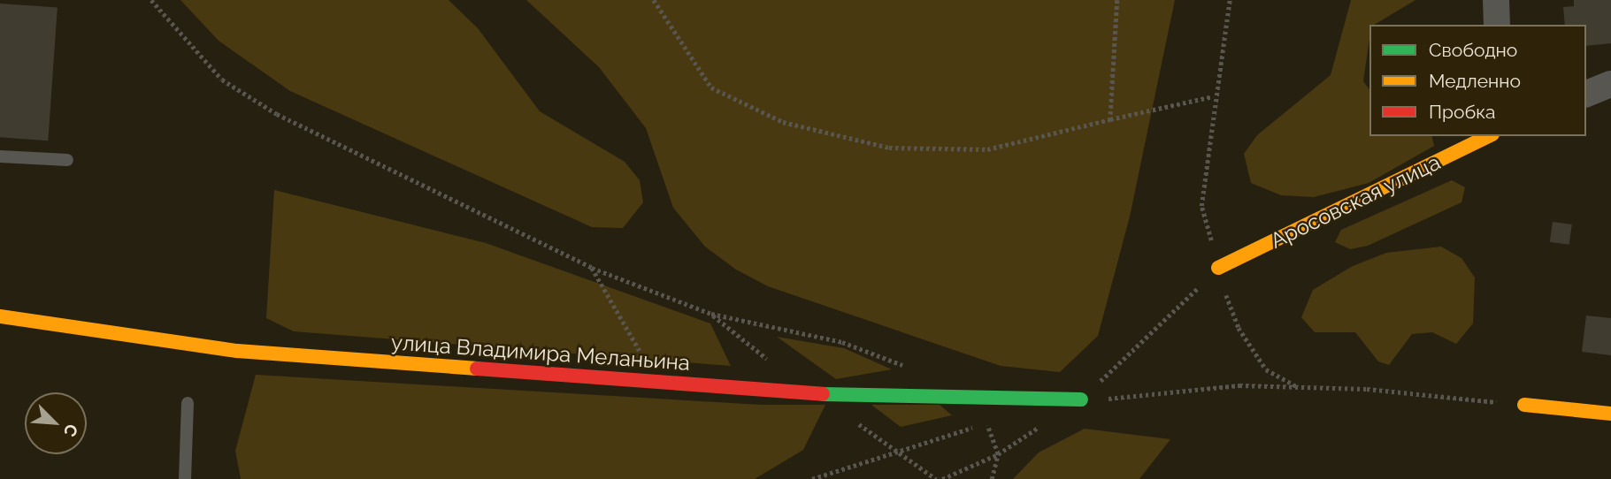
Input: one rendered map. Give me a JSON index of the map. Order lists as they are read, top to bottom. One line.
{"streets":{"street":["Аросовская улица","улица Владимира Меланьина"]},"legend":["Свободно","Медленно","Пробка"],"north":"bottom right"}
